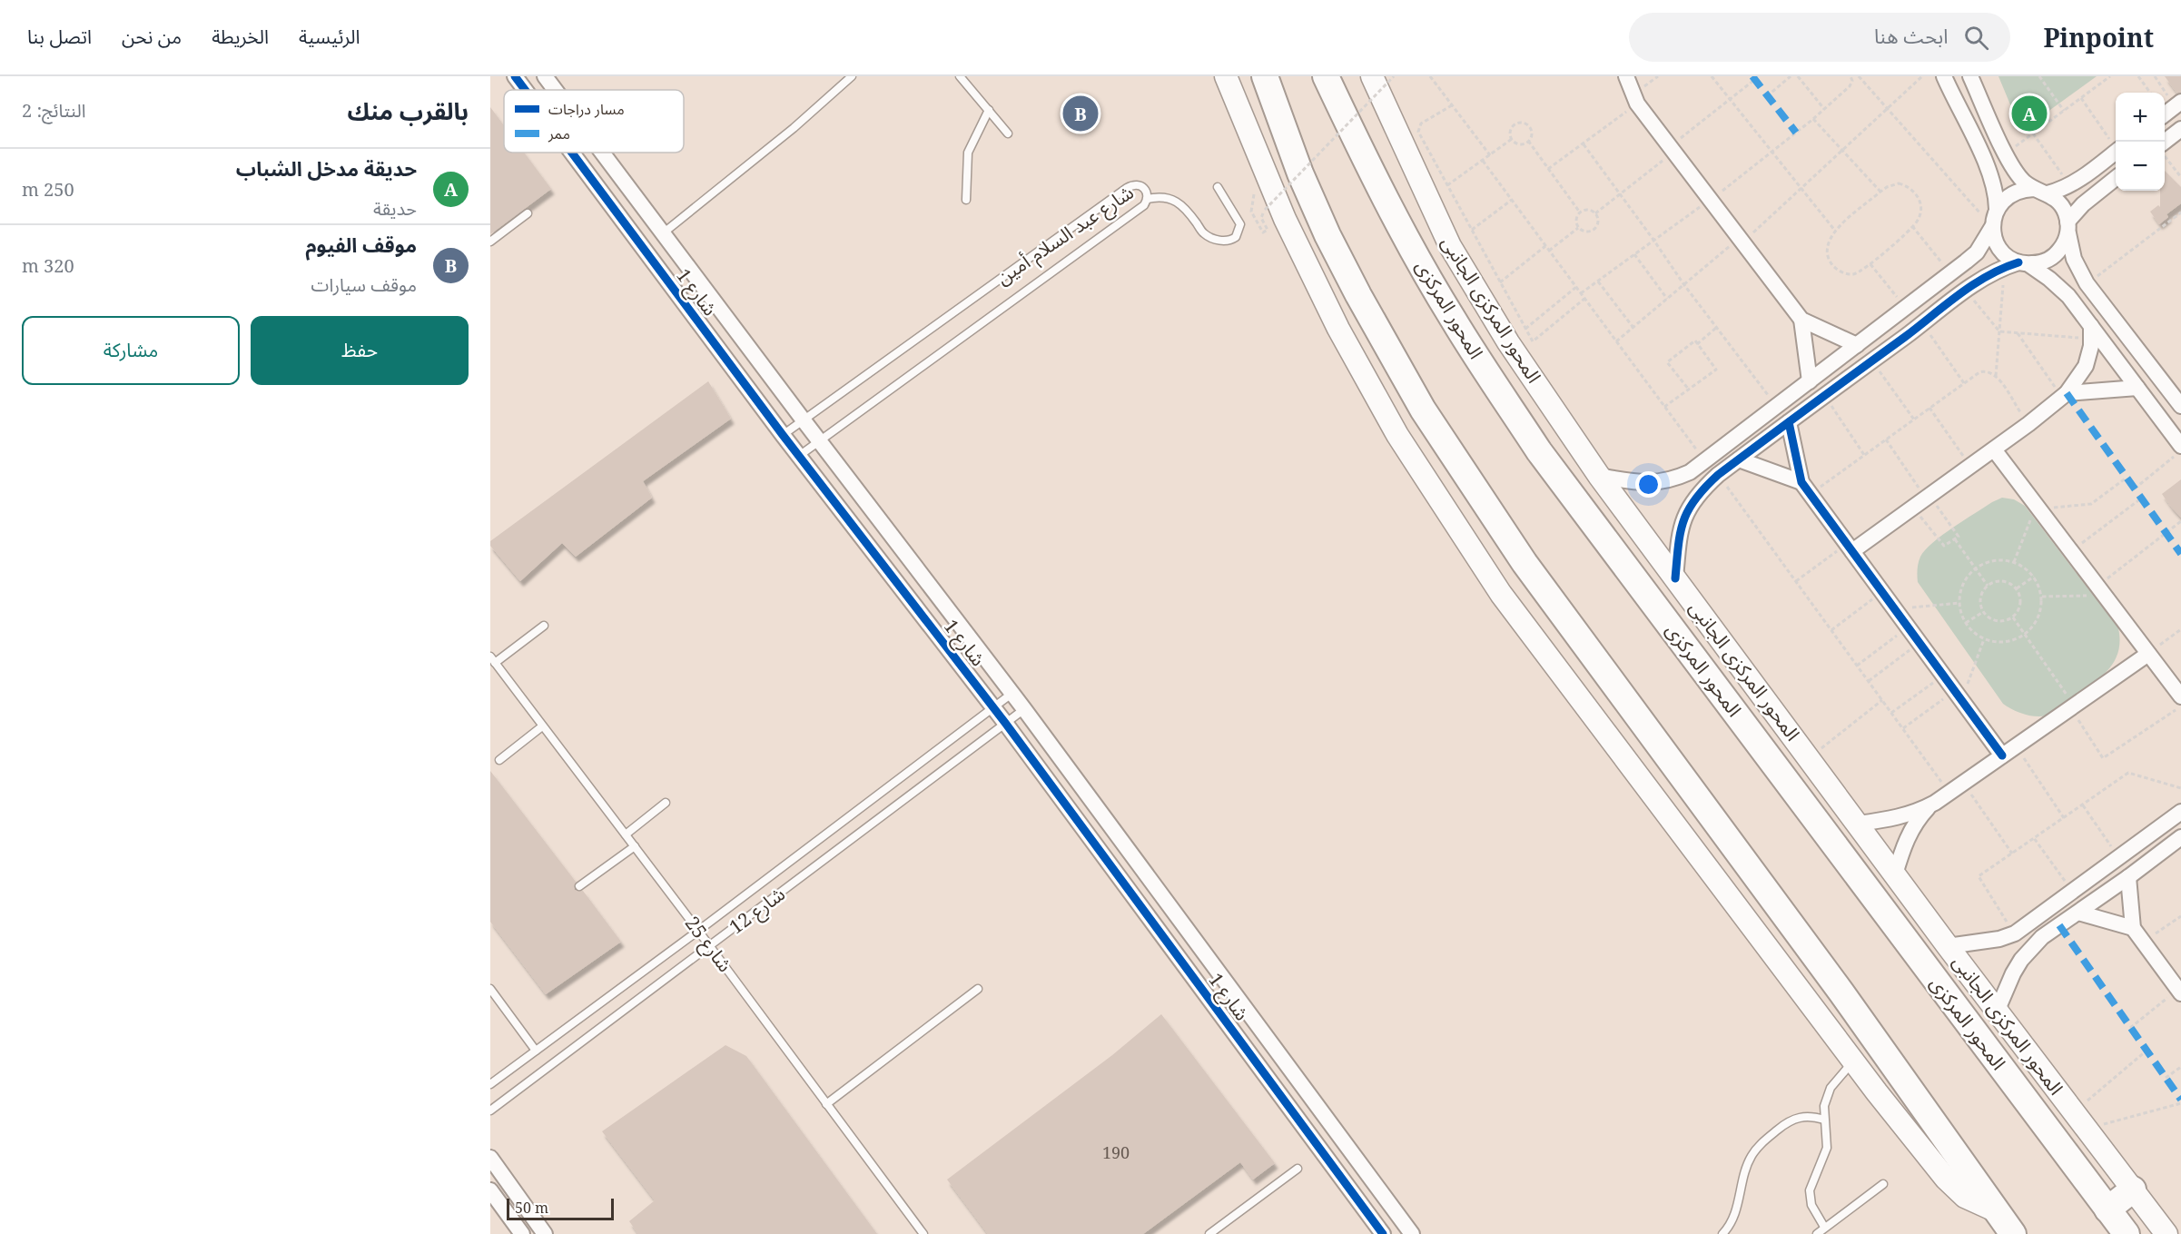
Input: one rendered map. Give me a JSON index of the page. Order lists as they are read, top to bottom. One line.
{"streets":{"highway":["المحور المركزى"],"main road":["المحور المركزى الجانبى"],"street":["شارع 1"],"lane":["شارع عبد السلام أمين","شارع 12","شارع 25"]},"crossings":[["شارع عبد السلام أمين","شارع 1"],["شارع 1","شارع 12"],["شارع 12","شارع 25"]],"house_numbers":["190"],"legend":["مسار دراجات","ممر"],"scale_bar":"50 m","page":{"header":"Pinpoint","search":"ابحث هنا","nav":["الرئيسية","الخريطة","من نحن","اتصل بنا"],"heading":["بالقرب منك","النتائج: 2"],"map_buttons":["+","−"],"pins":["A","B"],"list":[{"mark":"A","name":"حديقة مدخل الشباب","note":"حديقة","value":"250 m"},{"mark":"B","name":"موقف الفيوم","note":"موقف سيارات","value":"320 m"}],"buttons":["حفظ","مشاركة"],"scale":"50 m"}}
